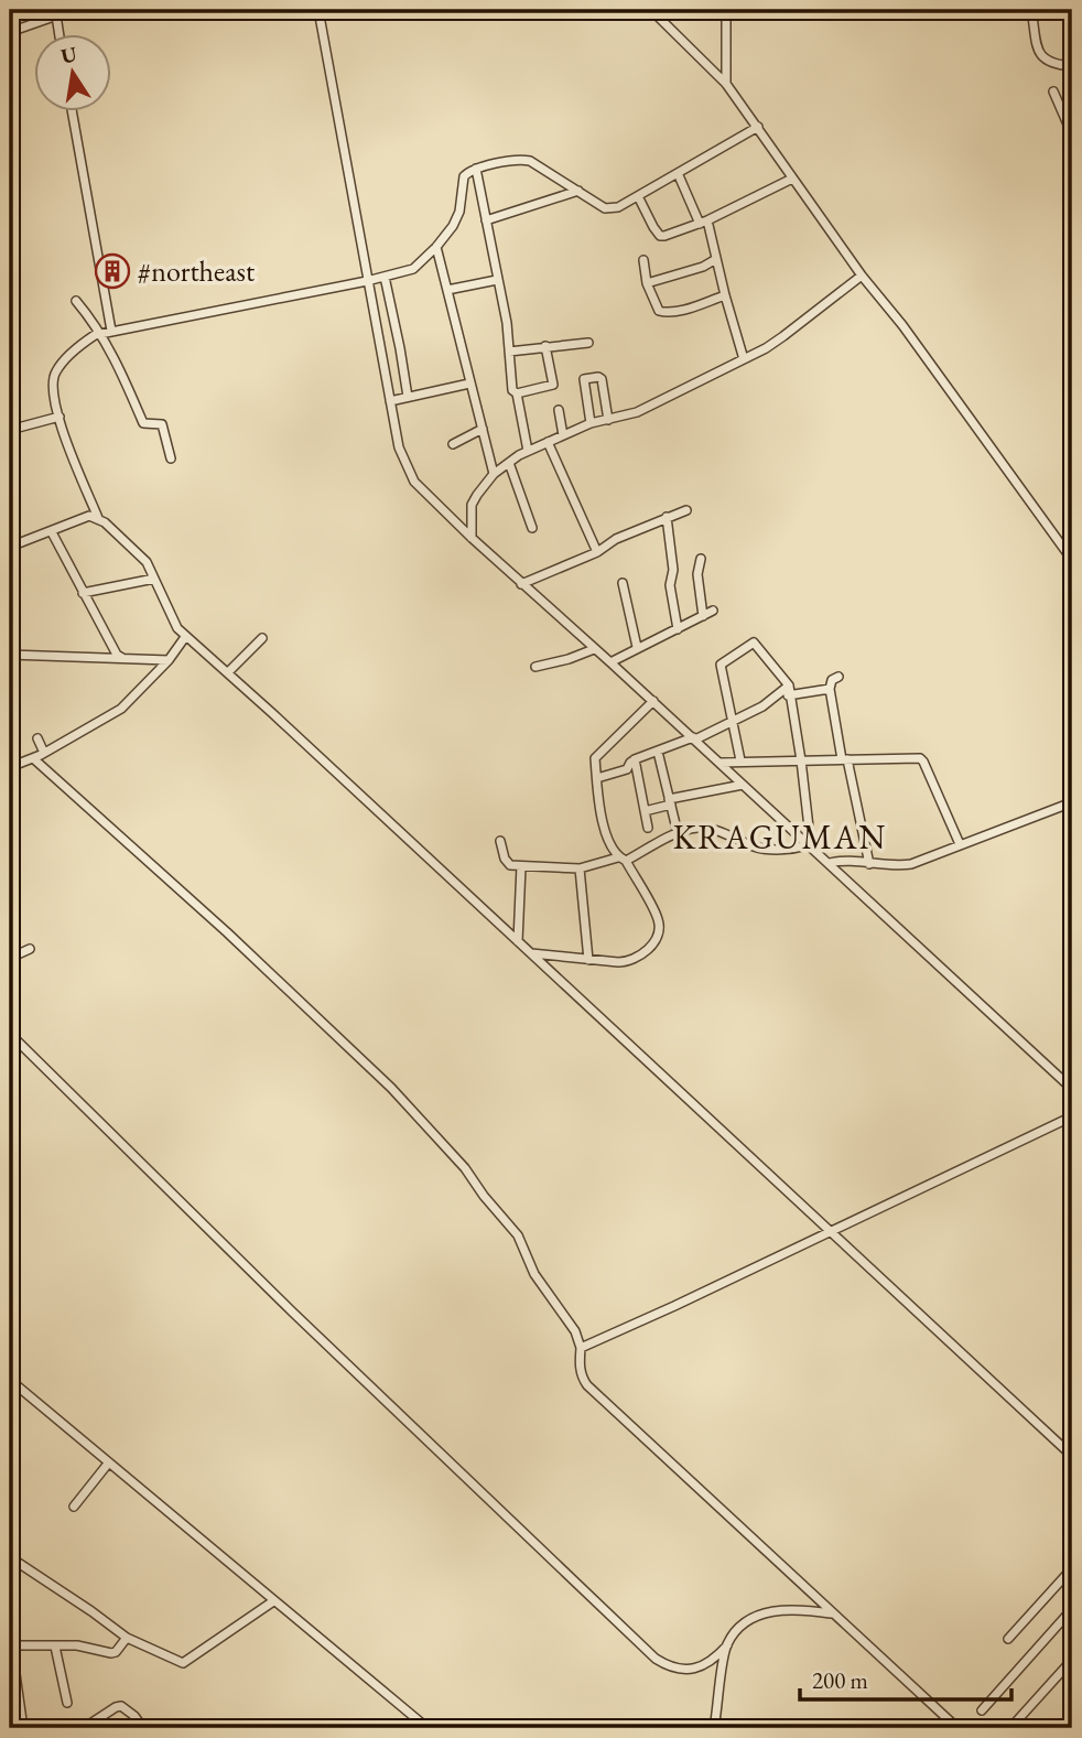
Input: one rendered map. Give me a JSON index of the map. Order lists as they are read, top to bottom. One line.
{"districts":["KRAGUMAN"],"places":{"building":["#northeast"]},"scale_bar":"200 m","north":"top"}
